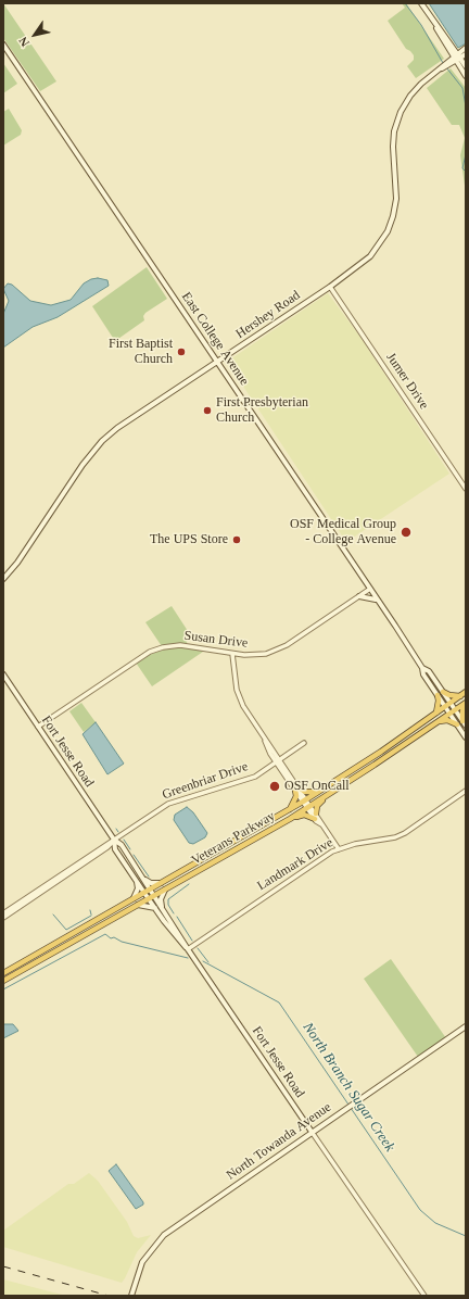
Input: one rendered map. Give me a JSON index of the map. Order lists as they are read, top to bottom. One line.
{"streets":{"highway":["Veterans Parkway"],"main road":["Hershey Road","East College Avenue","Fort Jesse Road","North Towanda Avenue"],"street":["Jumer Drive","Susan Drive","Greenbriar Drive","Landmark Drive"]},"crossings":[["Hershey Road","East College Avenue"],["Hershey Road","Jumer Drive"],["East College Avenue","Susan Drive"],["East College Avenue","Veterans Parkway"],["Susan Drive","Fort Jesse Road"],["Fort Jesse Road","Greenbriar Drive"],["Fort Jesse Road","Veterans Parkway"],["Fort Jesse Road","Landmark Drive"],["Fort Jesse Road","North Towanda Avenue"]],"water":["North Branch Sugar Creek"],"places":["First Baptist Church","First Presbyterian Church","OSF Medical Group - College Avenue","The UPS Store","OSF OnCall"],"north":"bottom left"}
